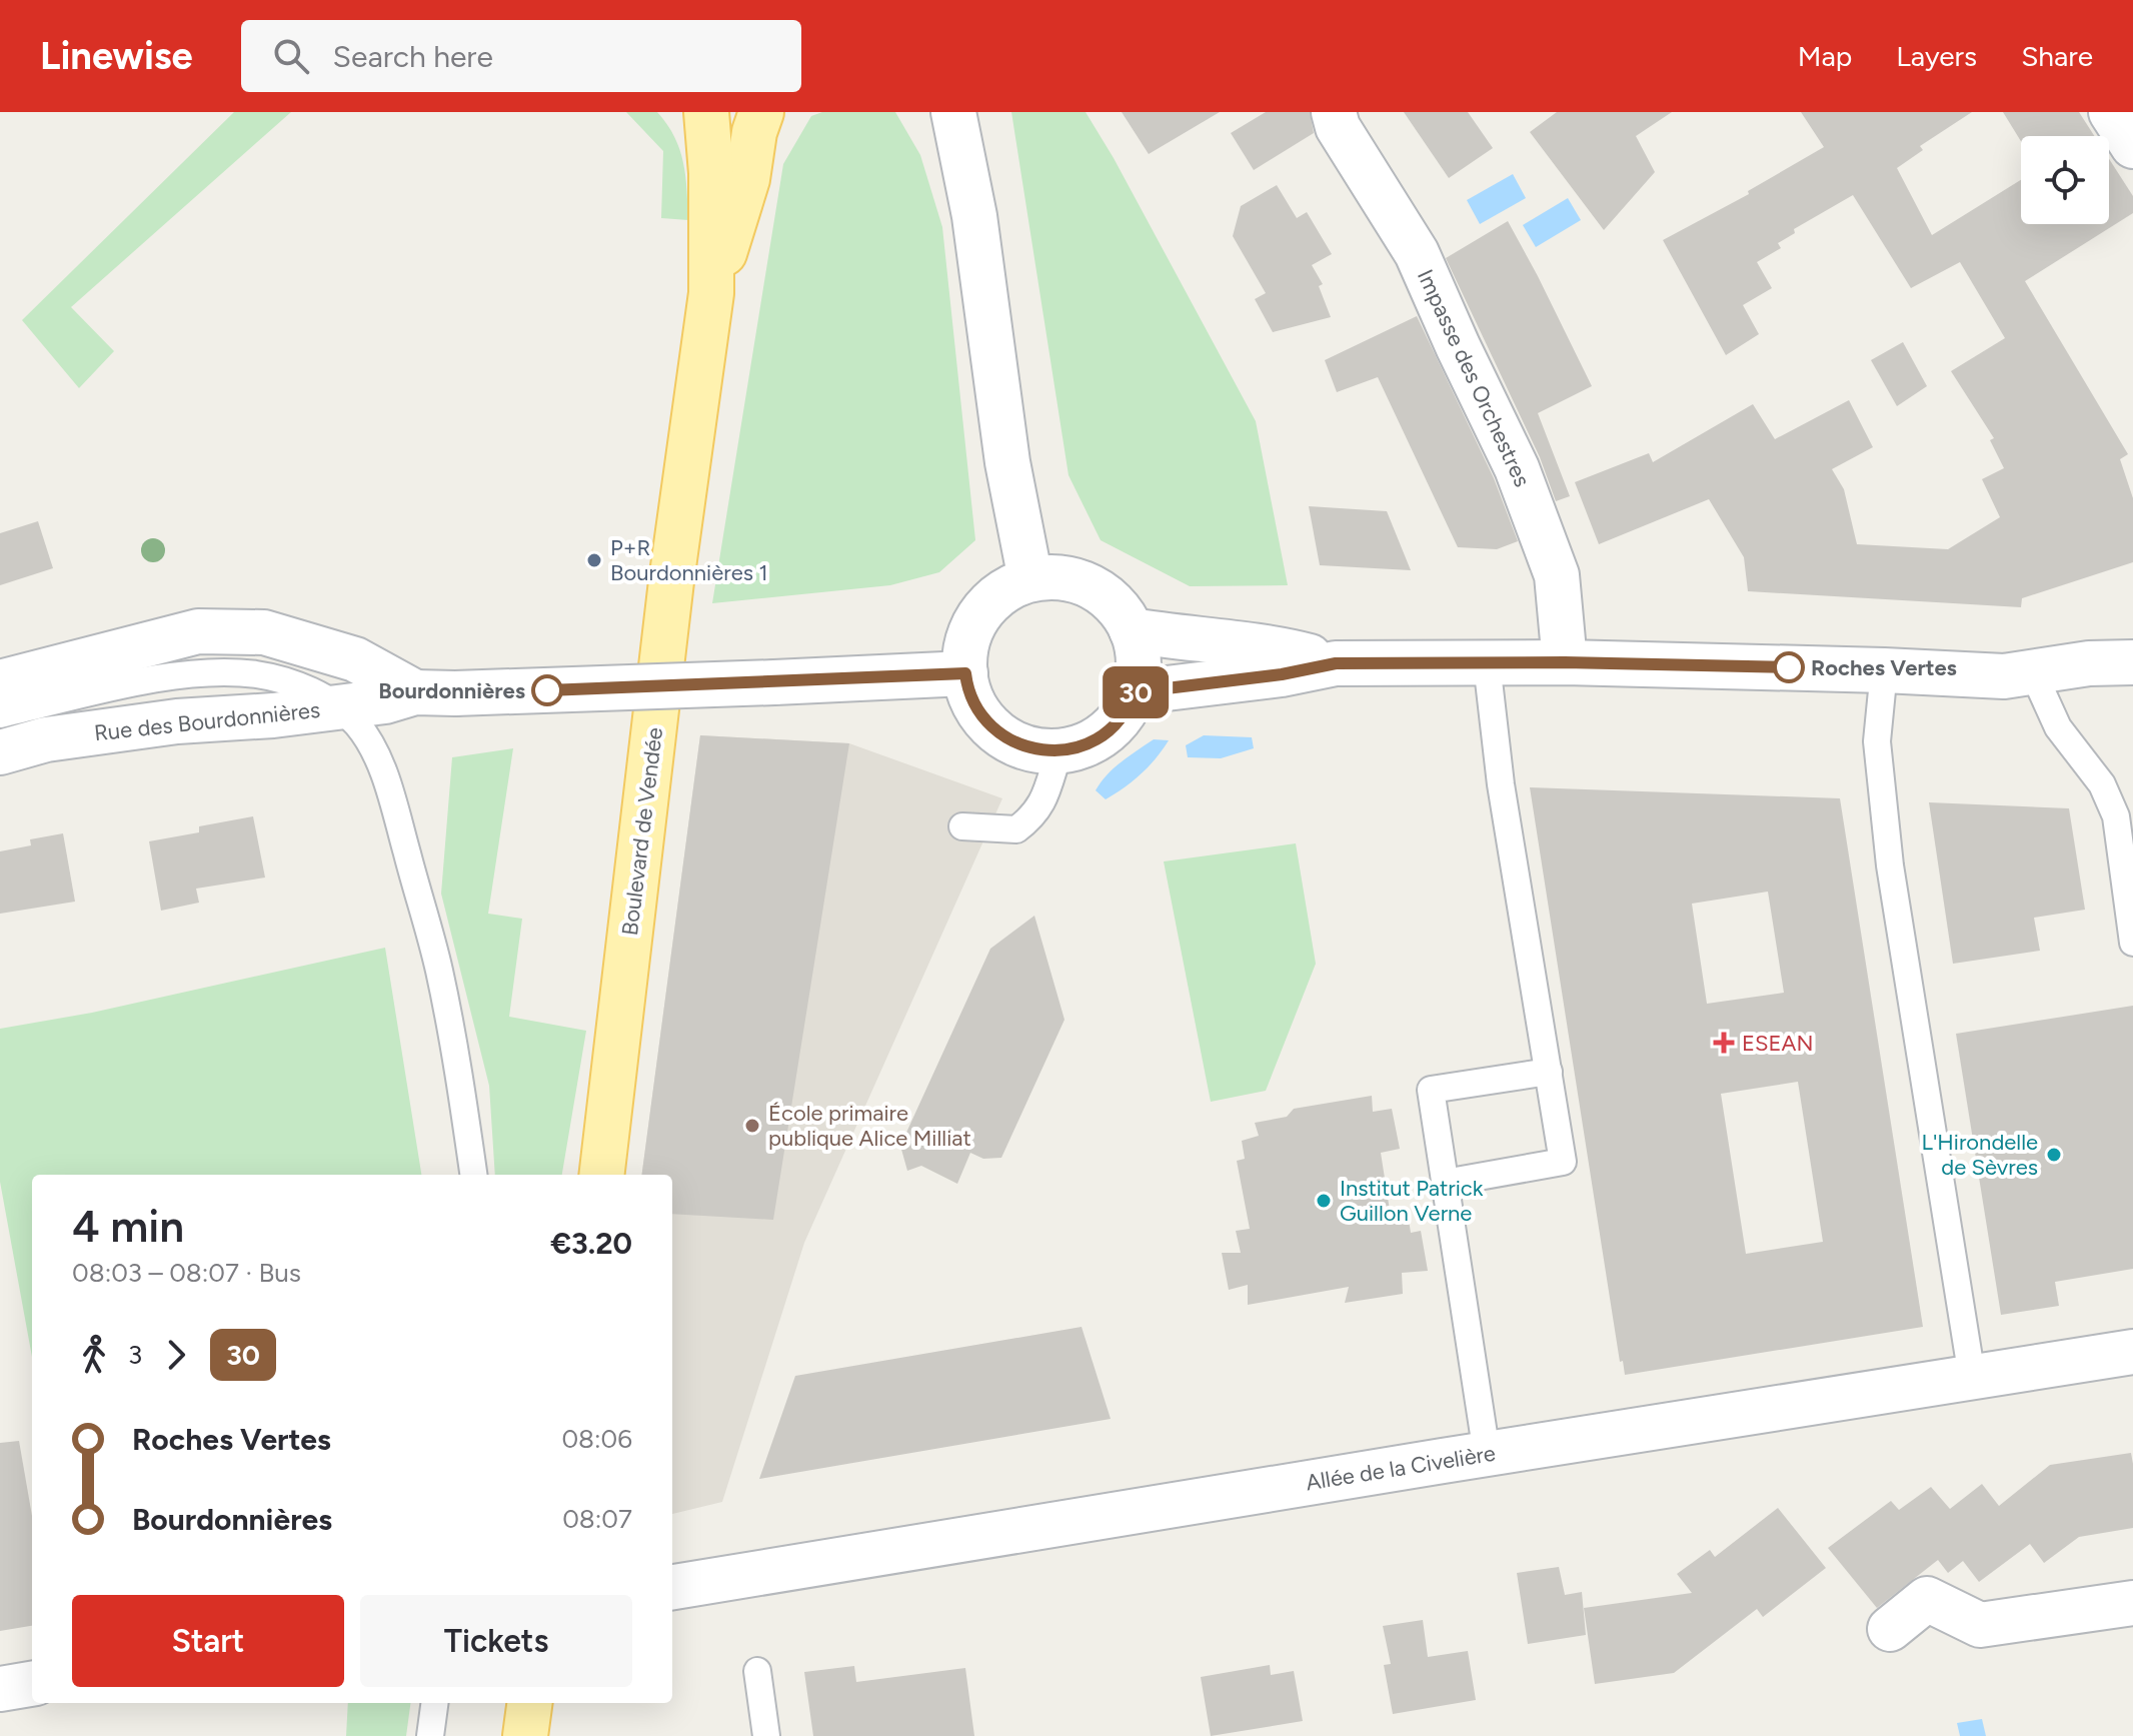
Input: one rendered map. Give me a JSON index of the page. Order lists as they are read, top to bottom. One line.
{"streets":{"main road":["Boulevard de Vendée"],"street":["Impasse des Orchestres","Rue des Bourdonnières","Allée de la Civelière"]},"places":{"other":["P+R Bourdonnières 1","Roches Vertes","Bourdonnières","École primaire publique Alice Milliat","L'Hirondelle de Sèvres","Institut Patrick Guillon Verne"],"health":["ESEAN"]},"lines":["bus line 30"],"page":{"header":"Linewise","search":"Search here","nav":["Map","Layers","Share"],"on_map":"30","heading":["4 min","08:03 – 08:07 · Bus","€3.20"],"legs":["3","30"],"list":[{"name":"Roches Vertes","value":"08:06"},{"name":"Bourdonnières","value":"08:07"}],"buttons":["Start","Tickets"]}}
